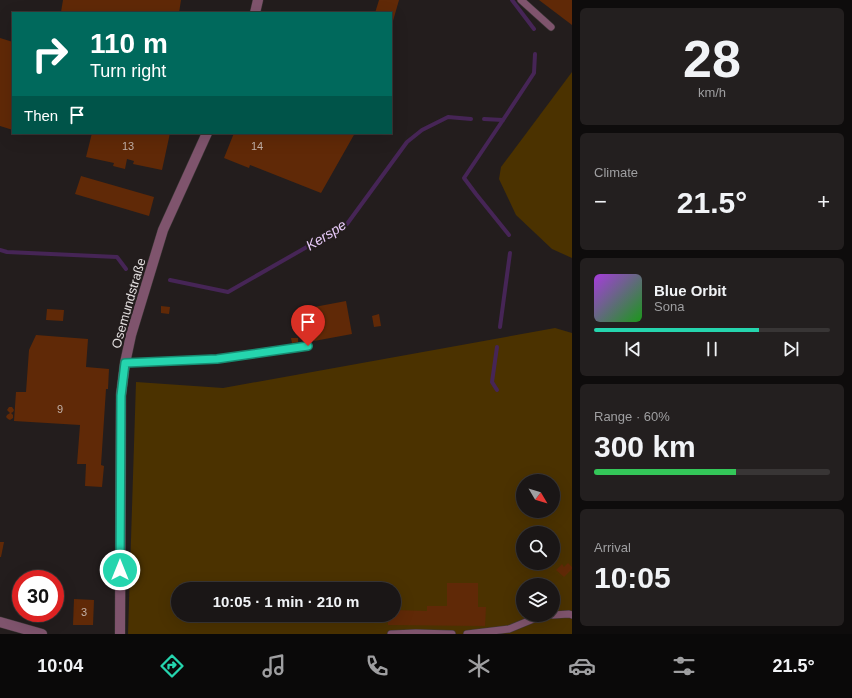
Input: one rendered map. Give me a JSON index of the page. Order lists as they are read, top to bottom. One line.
{"streets":{"street":["Osemundstraße"]},"water":["Kerspe"],"house_numbers":["13","14","9","3"],"north":"bottom right","page":{"tile":[["28","km/h"],"Climate",["Range · 60%","300 km"],["Arrival","10:05"]],"turn":["110 m","Turn right"],"then":"Then","heat":["−","21.5°","+"],"song":["Blue Orbit","Sona"],"limit":"30","trip":"10:05 · 1 min · 210 m","tabs":["10:04","21.5°"]}}
